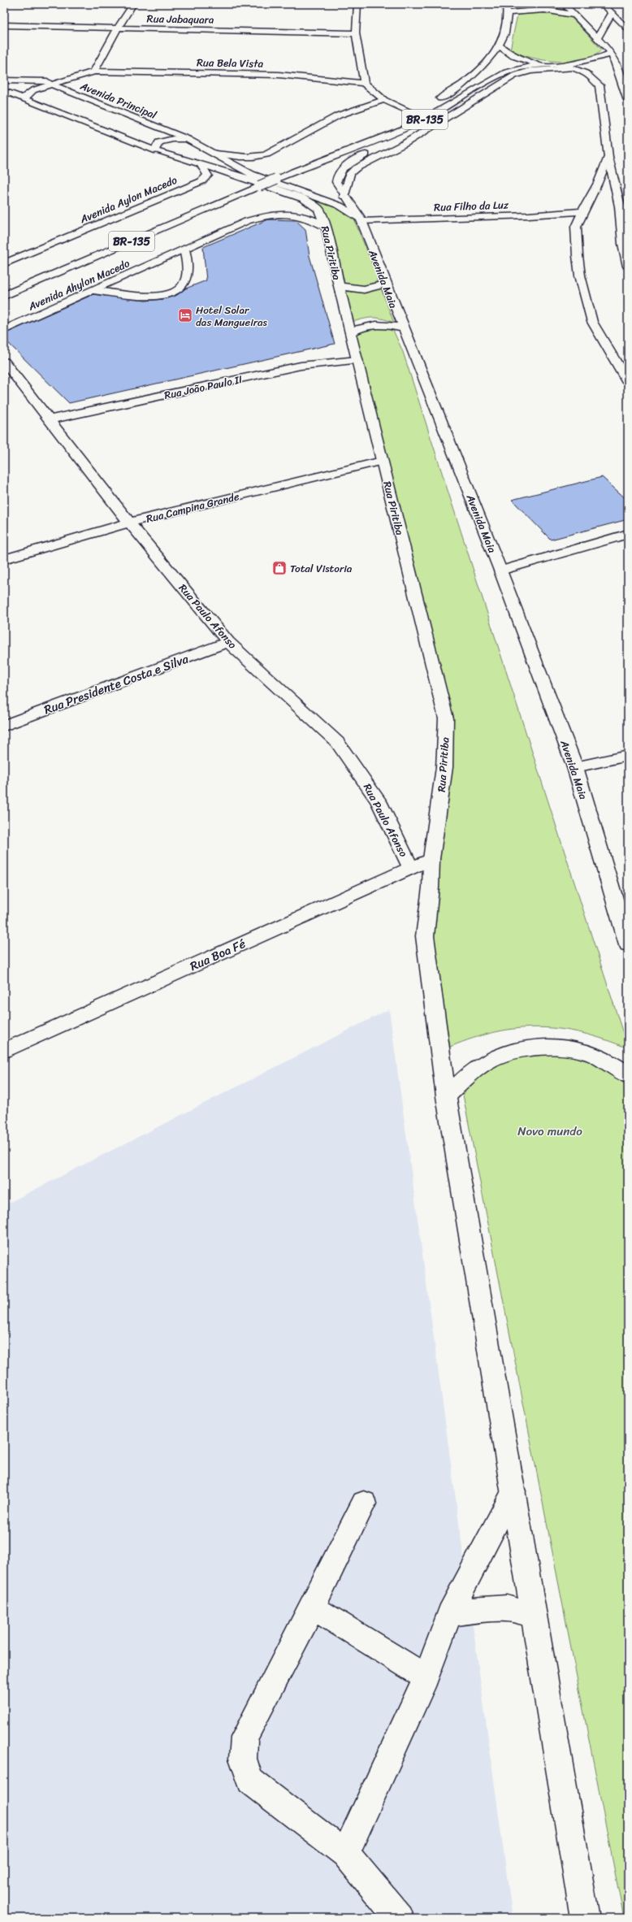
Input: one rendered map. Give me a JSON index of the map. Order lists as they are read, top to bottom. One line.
{"streets":{"main road":["Rua Jabaquara","Rua Bela Vista","Avenida Principal","BR-135","Avenida Aylon Macedo","Rua Filho da Luz","Rua Piritiba","Avenida Maia","Avenida Ahylon Macedo","Rua João Paulo II","Rua Campina Grande","Rua Paulo Afonso","Rua Presidente Costa e Silva","Rua Boa Fé"]},"crossings":[["Rua Bela Vista","Avenida Principal"],["Avenida Principal","Rua Filho da Luz"],["Avenida Principal","Avenida Maia"],["BR-135","Rua Piritiba"],["BR-135","Avenida Maia"],["Avenida Aylon Macedo","Rua Piritiba"],["Rua Filho da Luz","Avenida Maia"],["Rua Piritiba","Avenida Ahylon Macedo"],["Rua Piritiba","Rua João Paulo II"],["Rua Piritiba","Rua Campina Grande"],["Rua Piritiba","Rua Boa Fé"],["Rua João Paulo II","Rua Paulo Afonso"],["Rua Campina Grande","Rua Paulo Afonso"],["Rua Paulo Afonso","Rua Presidente Costa e Silva"],["Rua Paulo Afonso","Rua Boa Fé"]],"parks":["Novo mundo"],"places":{"hotel":["Hotel Solar das Mangueiras"],"shop":["Total Vistoria"]}}
